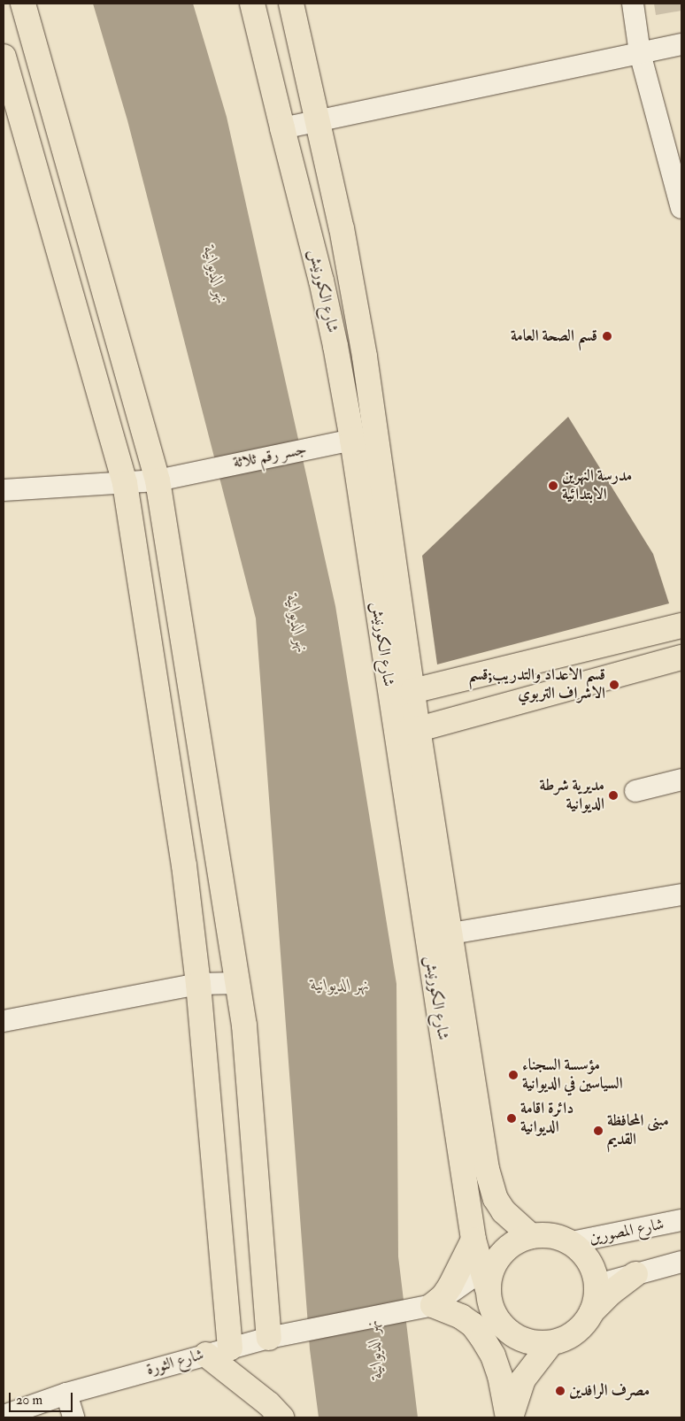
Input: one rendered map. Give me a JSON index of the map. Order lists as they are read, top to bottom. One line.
{"streets":{"main road":["شارع الكورنيش"],"street":["جسر رقم ثلاثة","شارع المصورين","شارع الثورة"]},"crossings":[["شارع الكورنيش","جسر رقم ثلاثة"],["شارع الكورنيش","شارع المصورين"]],"water":["نهر الديوانية"],"places":["قسم الصحة العامة","مدرسة النهرين الابتدائية","قسم الاعداد والتدريب;قسم الاشراف التربوي","مديرية شرطة الديوانية","مؤسسة السجناء السياسين في الديوانية","دائرة اقامة الديوانية","مبنى المحافظة القديم","مصرف الرافدين"],"scale_bar":"20 m"}
